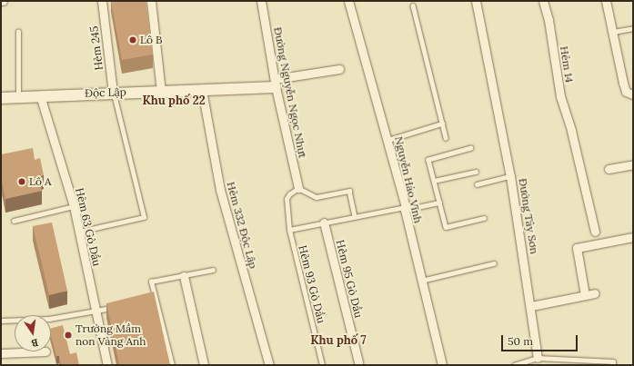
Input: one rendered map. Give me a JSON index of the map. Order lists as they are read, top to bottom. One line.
{"streets":{"street":["Hẻm 245","Hẻm 14","Độc Lập","Đường Nguyễn Ngọc Nhựt","Nguyễn Háo Vĩnh","Đường Tây Sơn","Hẻm 332 Độc Lập","Hẻm 63 Gò Dầu","Hẻm 95 Gò Dầu"],"lane":["Hẻm 93 Gò Dầu"]},"crossings":[["Hẻm 245","Độc Lập"],["Độc Lập","Đường Nguyễn Ngọc Nhựt"],["Độc Lập","Hẻm 332 Độc Lập"],["Độc Lập","Hẻm 63 Gò Dầu"],["Đường Nguyễn Ngọc Nhựt","Hẻm 93 Gò Dầu"]],"districts":["Khu phố 22","Khu phố 7"],"places":["Lô B","Lô A","Trường Mầm non Vàng Anh"],"scale_bar":"50 m","north":"bottom"}
